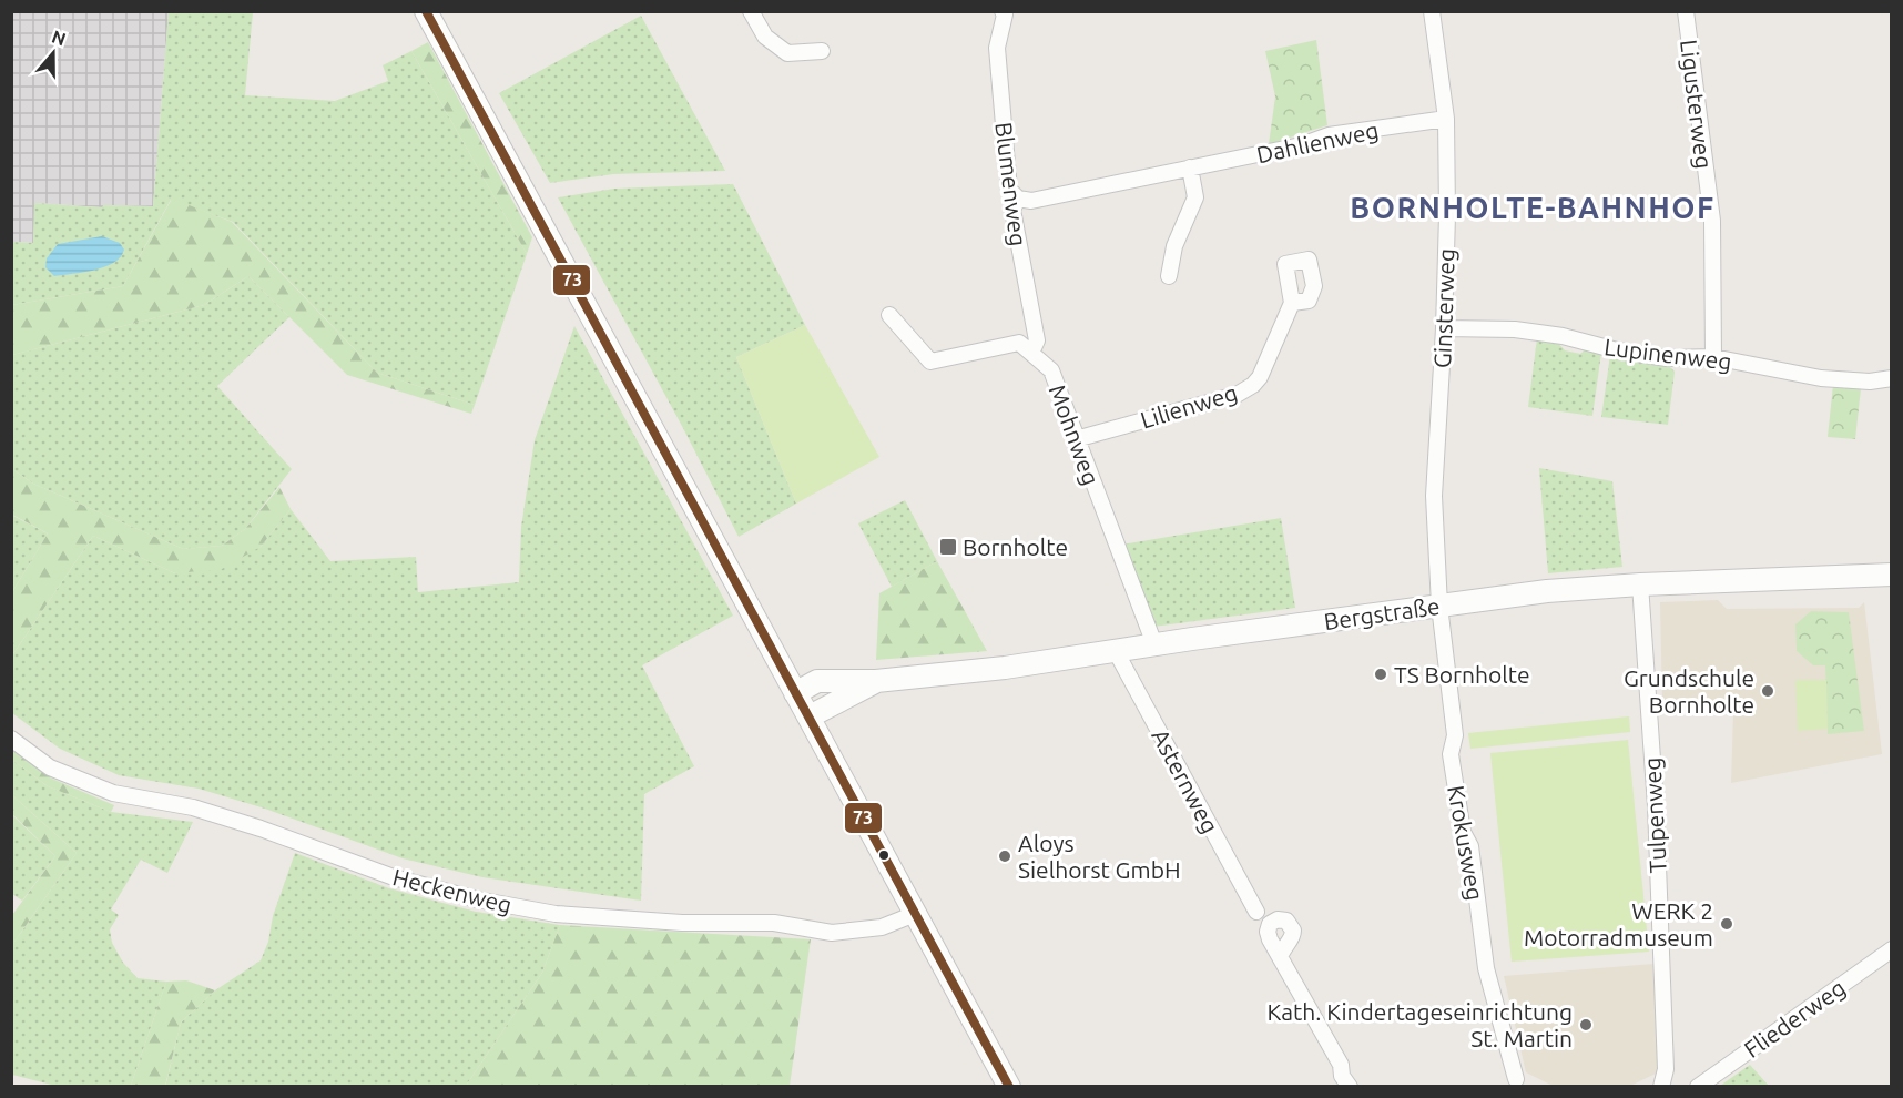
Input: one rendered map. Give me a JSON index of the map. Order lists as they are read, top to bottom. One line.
{"streets":{"main road":["Bergstraße"],"street":["Ligusterweg","Dahlienweg","Blumenweg","Ginsterweg","Lupinenweg","Lilienweg","Mohnweg","Asternweg","Tulpenweg","Krokusweg","Heckenweg","Fliederweg"]},"crossings":[["Ligusterweg","Lupinenweg"],["Dahlienweg","Blumenweg"],["Dahlienweg","Ginsterweg"],["Blumenweg","Mohnweg"],["Ginsterweg","Lupinenweg"],["Ginsterweg","Bergstraße"],["Ginsterweg","Krokusweg"],["Lilienweg","Mohnweg"],["Mohnweg","Bergstraße"],["Bergstraße","Asternweg"],["Bergstraße","Tulpenweg"],["Bergstraße","Krokusweg"]],"districts":["BORNHOLTE-BAHNHOF"],"places":{"transit":["Bornholte"],"other":["TS Bornholte","Grundschule Bornholte","Aloys Sielhorst GmbH","WERK 2 Motorradmuseum","Kath. Kindertageseinrichtung St. Martin"]},"lines":["transit line 73"],"north":"top"}
